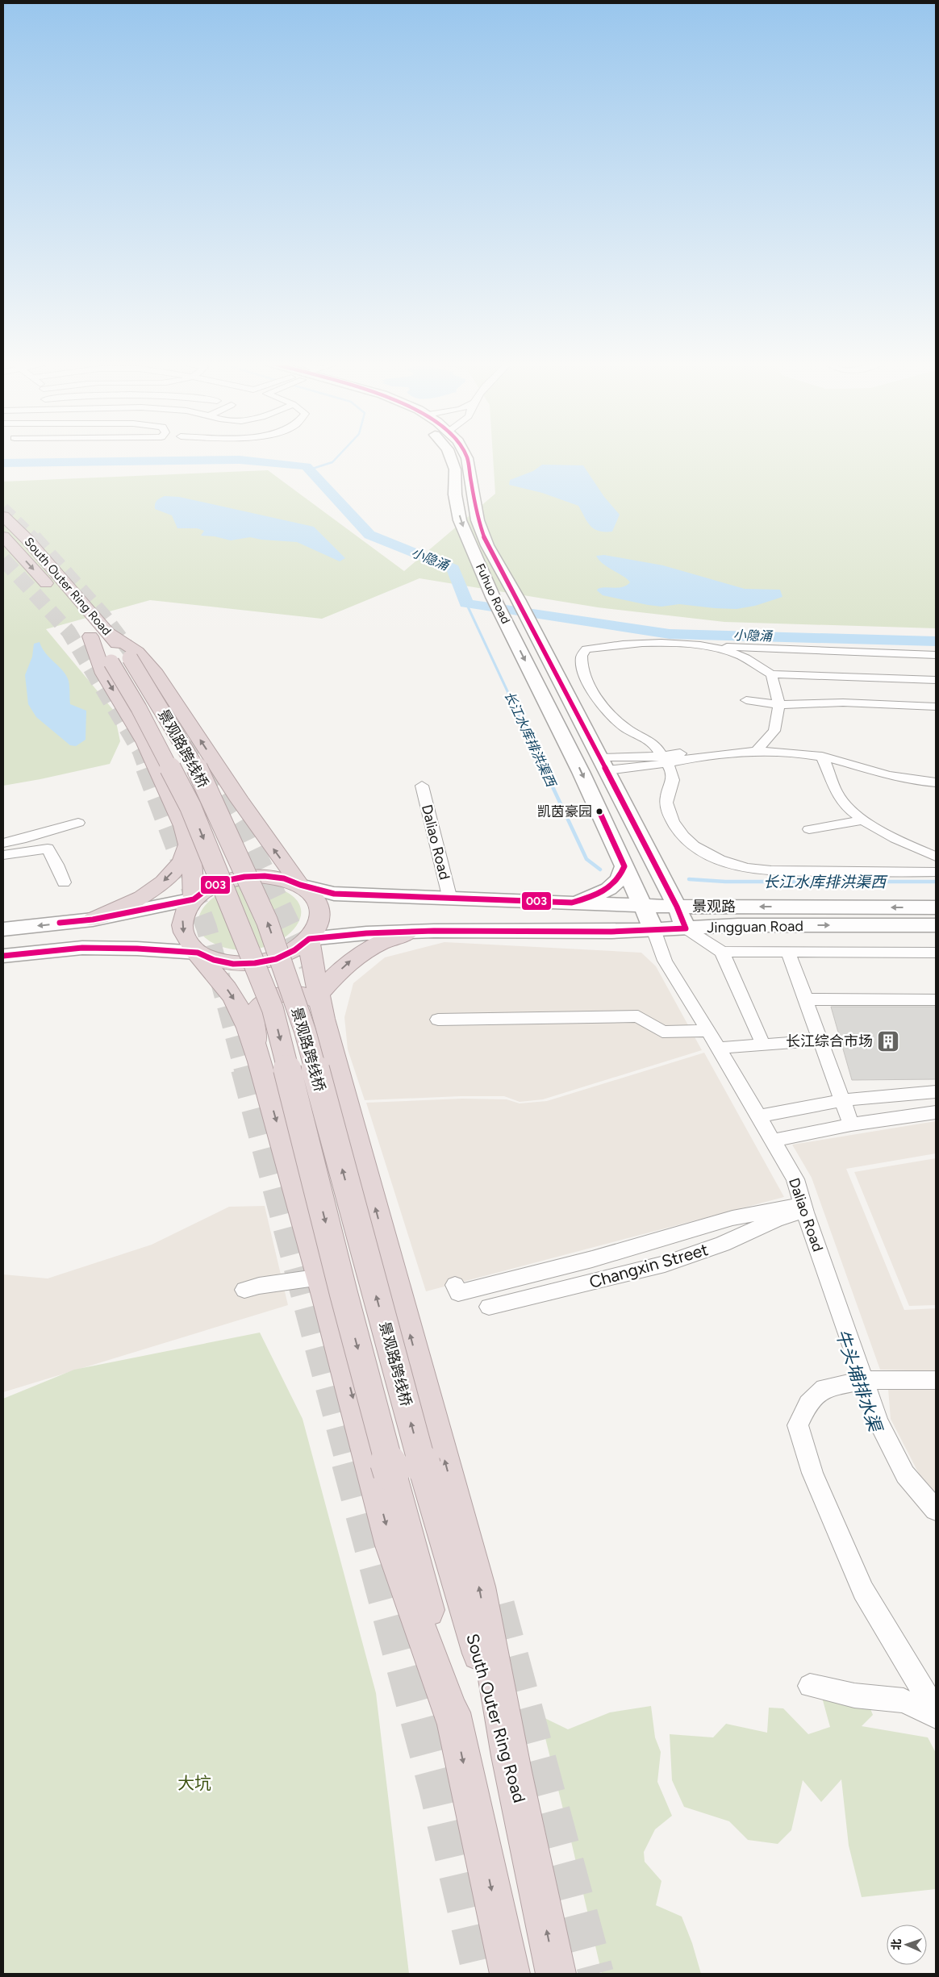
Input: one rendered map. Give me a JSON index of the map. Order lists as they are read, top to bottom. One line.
{"streets":{"highway":["South Outer Ring Road","景观路跨线桥"],"street":["Fuhuo Road","Daliao Road","景观路","Jingguan Road","Changxin Street"]},"crossings":[["South Outer Ring Road","景观路跨线桥"],["Fuhuo Road","Daliao Road"],["Fuhuo Road","景观路"],["Fuhuo Road","Jingguan Road"],["Daliao Road","景观路"],["Daliao Road","Jingguan Road"],["Daliao Road","Changxin Street"],["景观路","Jingguan Road"]],"water":["小隐涌","长江水库排洪渠西","牛头埔排水渠"],"parks":["大坑"],"places":{"other":["凯茵豪园"],"building":["长江综合市场"]},"lines":["transit line 003"],"north":"left"}
